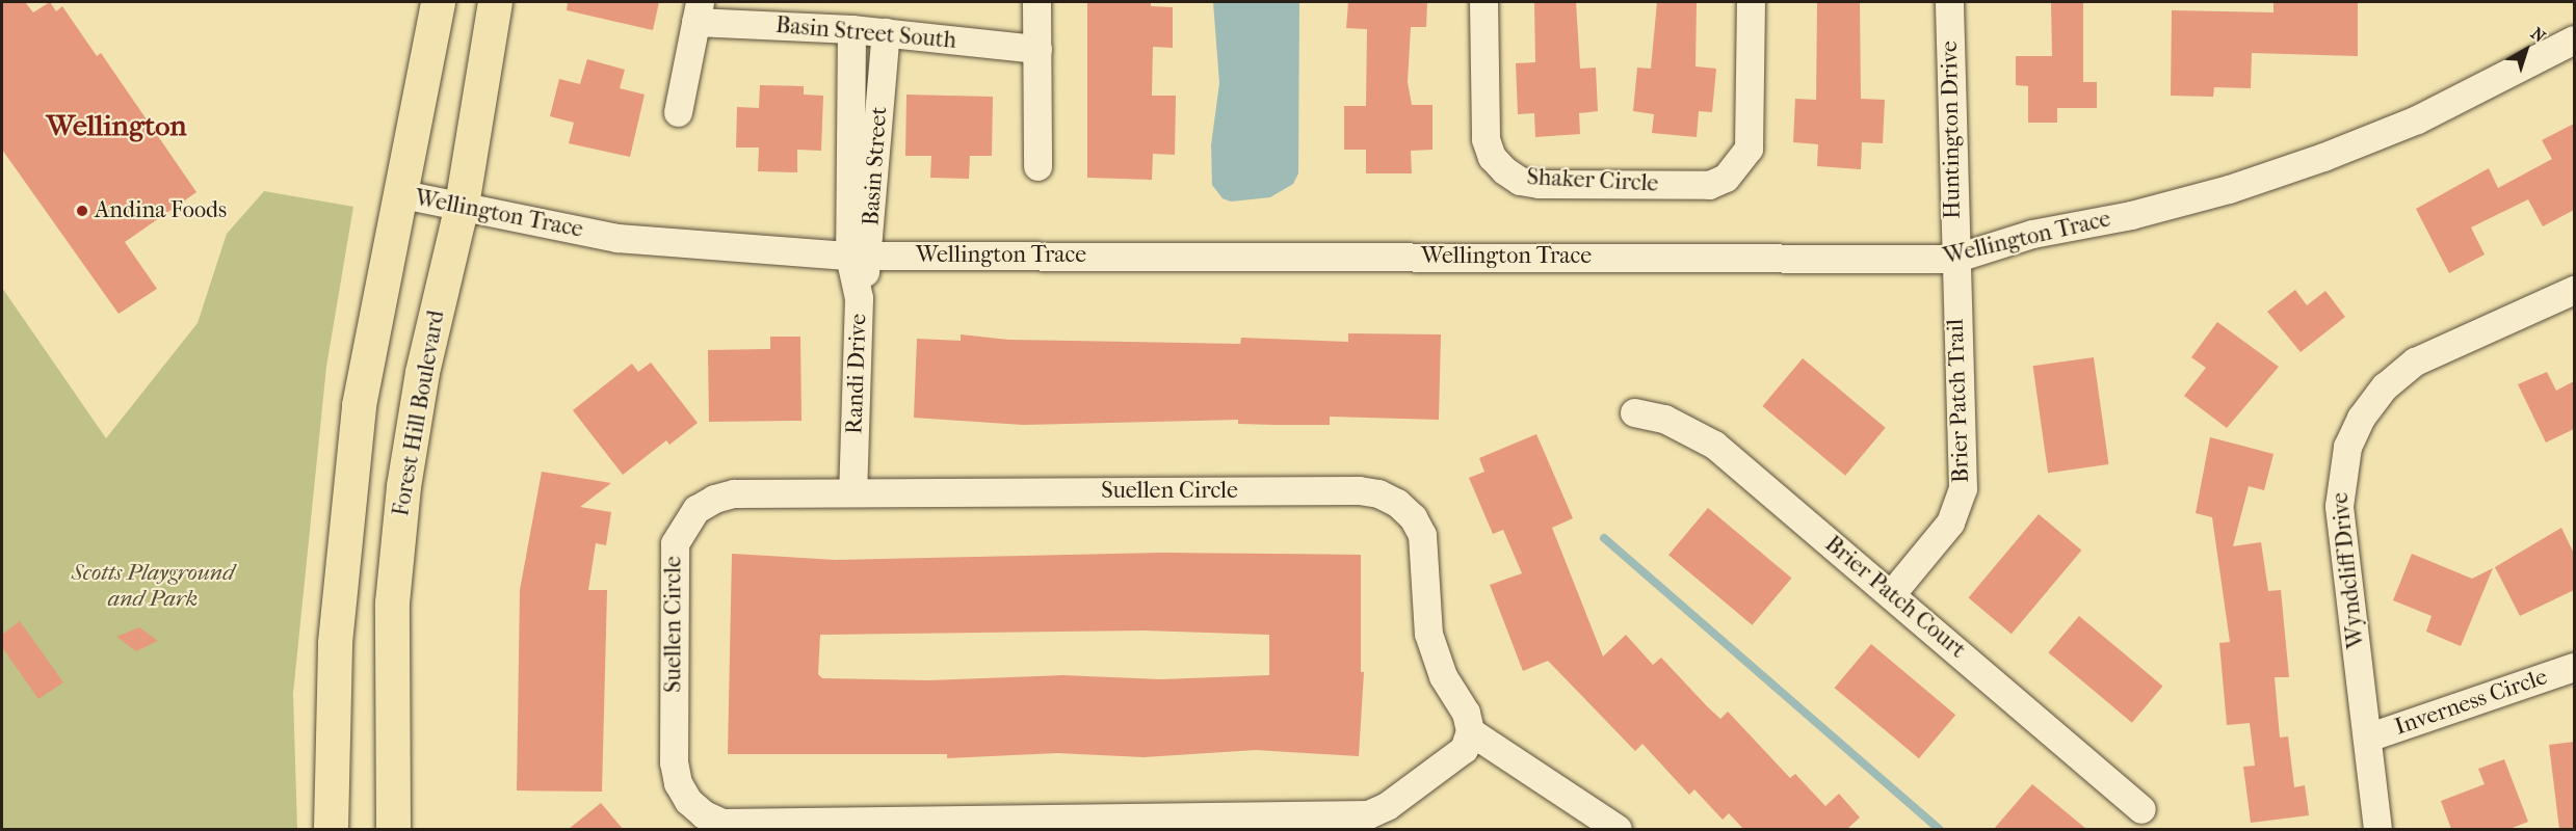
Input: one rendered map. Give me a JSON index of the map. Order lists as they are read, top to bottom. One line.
{"streets":{"main road":["Forest Hill Boulevard"],"street":["Basin Street South","Huntington Drive","Basin Street","Shaker Circle","Wellington Trace","Randi Drive","Brier Patch Trail","Suellen Circle","Wyndcliff Drive","Brier Patch Court","Inverness Circle"]},"crossings":[["Basin Street South","Basin Street"],["Huntington Drive","Wellington Trace"],["Huntington Drive","Brier Patch Trail"],["Basin Street","Wellington Trace"],["Basin Street","Randi Drive"],["Wellington Trace","Randi Drive"],["Wellington Trace","Brier Patch Trail"],["Wellington Trace","Forest Hill Boulevard"],["Randi Drive","Suellen Circle"],["Brier Patch Trail","Brier Patch Court"],["Wyndcliff Drive","Inverness Circle"]],"districts":["Wellington"],"parks":["Scotts Playground and Park"],"places":["Andina Foods"],"north":"top right"}
